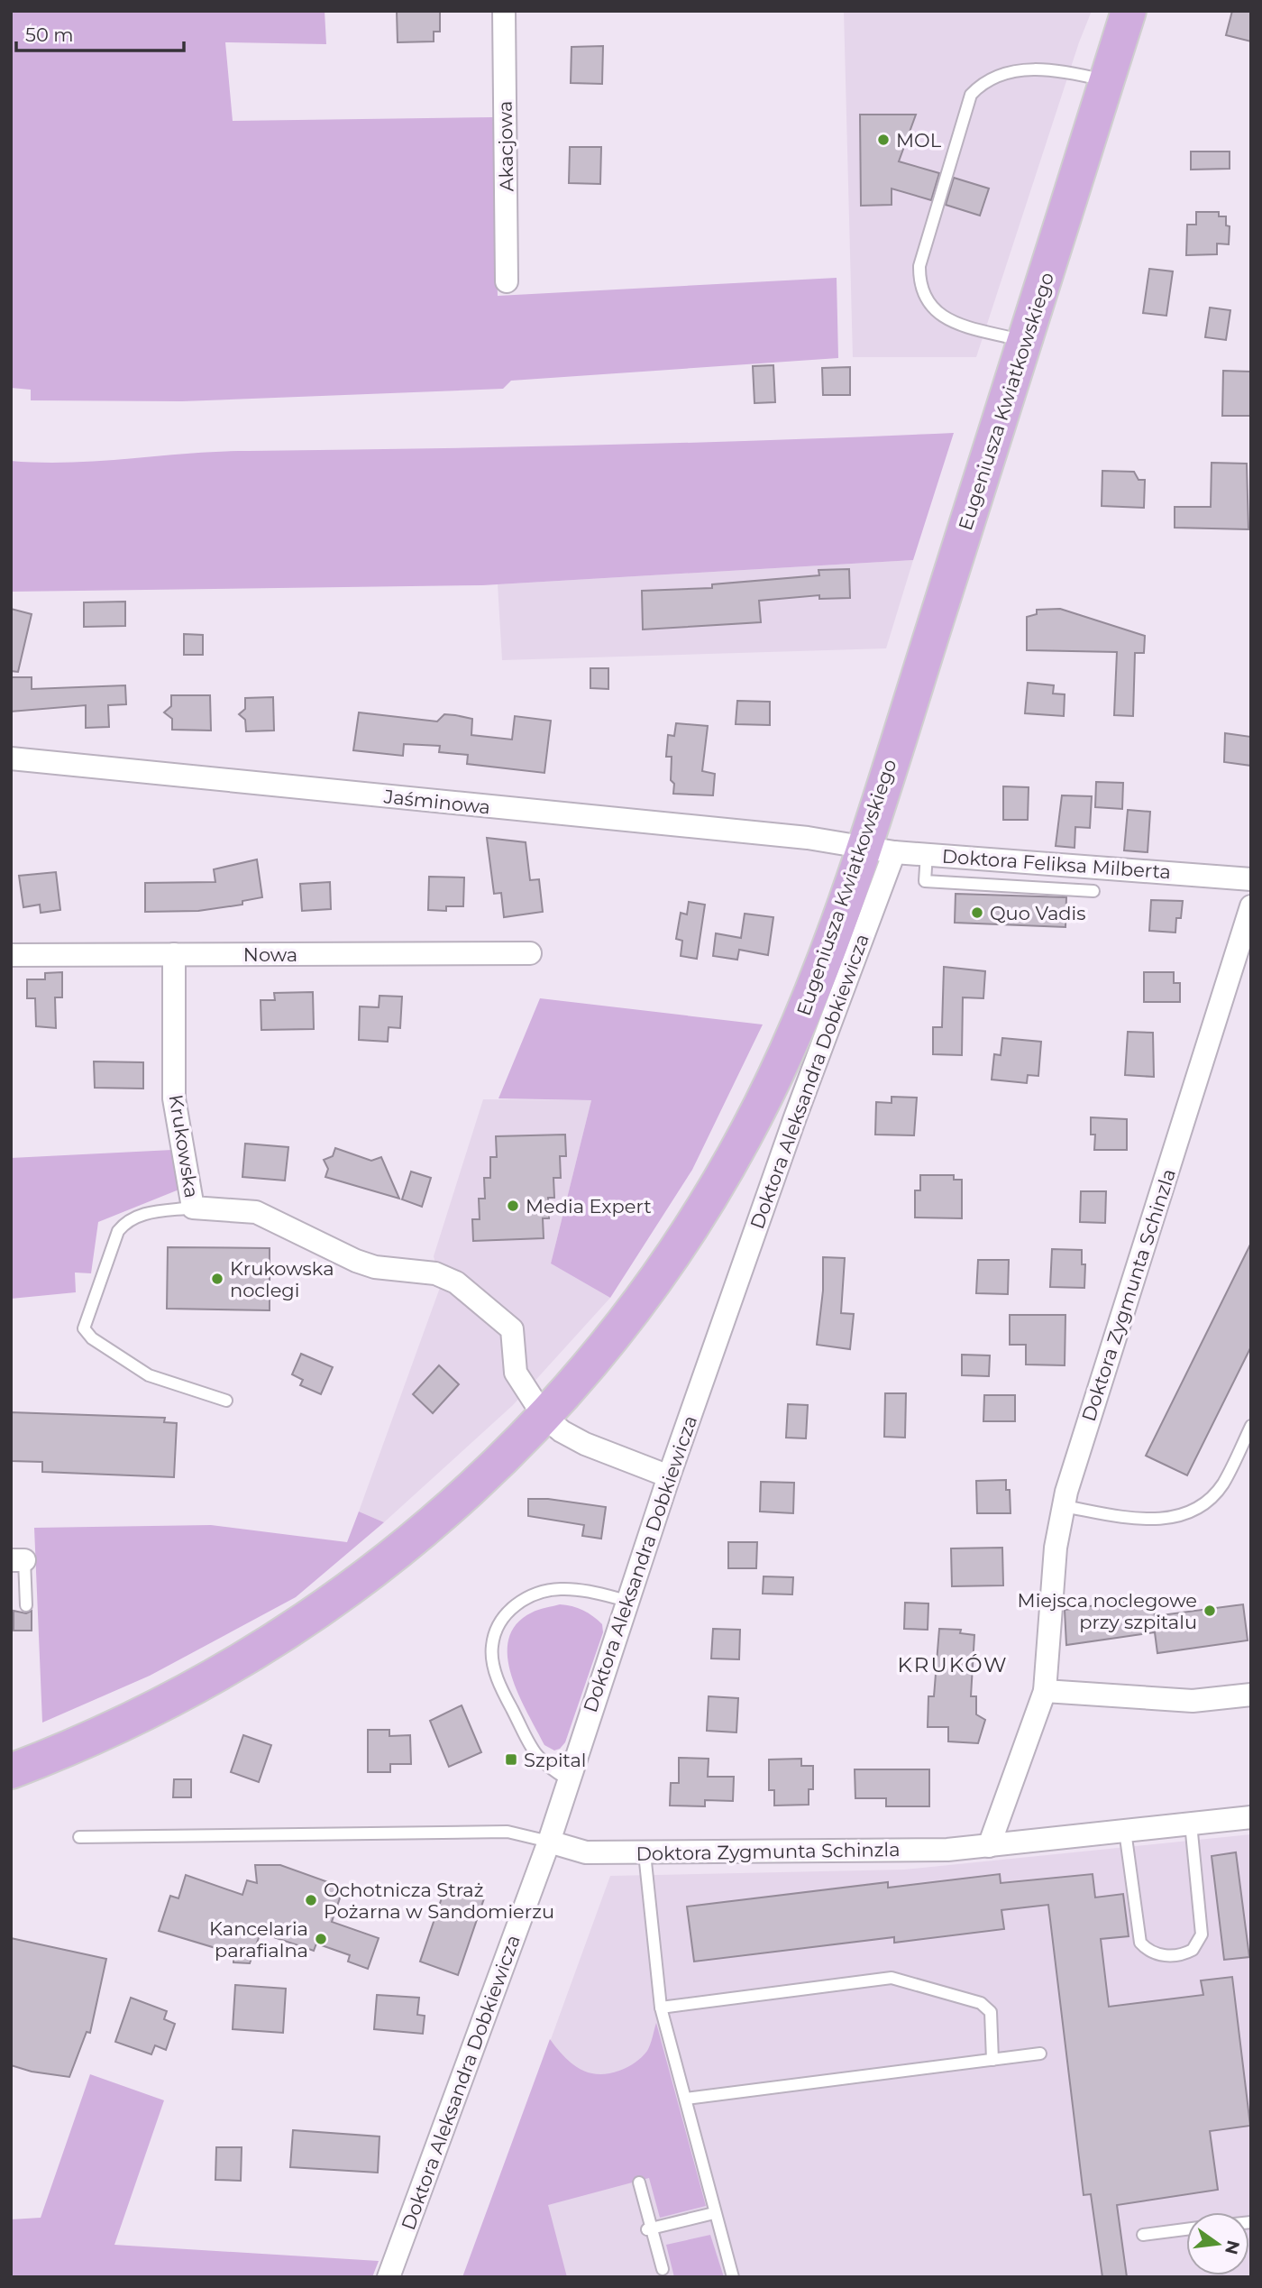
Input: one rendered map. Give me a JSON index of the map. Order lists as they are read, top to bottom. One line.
{"streets":{"main road":["Eugeniusza Kwiatkowskiego"],"street":["Akacjowa","Jaśminowa","Doktora Feliksa Milberta","Nowa","Doktora Aleksandra Dobkiewicza","Krukowska","Doktora Zygmunta Schinzla"]},"crossings":[["Eugeniusza Kwiatkowskiego","Jaśminowa"],["Eugeniusza Kwiatkowskiego","Doktora Feliksa Milberta"],["Eugeniusza Kwiatkowskiego","Doktora Aleksandra Dobkiewicza"],["Eugeniusza Kwiatkowskiego","Krukowska"],["Jaśminowa","Doktora Feliksa Milberta"],["Jaśminowa","Doktora Aleksandra Dobkiewicza"],["Doktora Feliksa Milberta","Doktora Aleksandra Dobkiewicza"],["Nowa","Krukowska"],["Doktora Aleksandra Dobkiewicza","Krukowska"],["Doktora Aleksandra Dobkiewicza","Doktora Zygmunta Schinzla"]],"districts":["KRUKÓW"],"places":{"other":["MOL","Quo Vadis","Media Expert","Krukowska noclegi","Miejsca noclegowe przy szpitalu","Ochotnicza Straż Pożarna w Sandomierzu","Kancelaria parafialna"],"transit":["Szpital"]},"scale_bar":"50 m","north":"right"}
